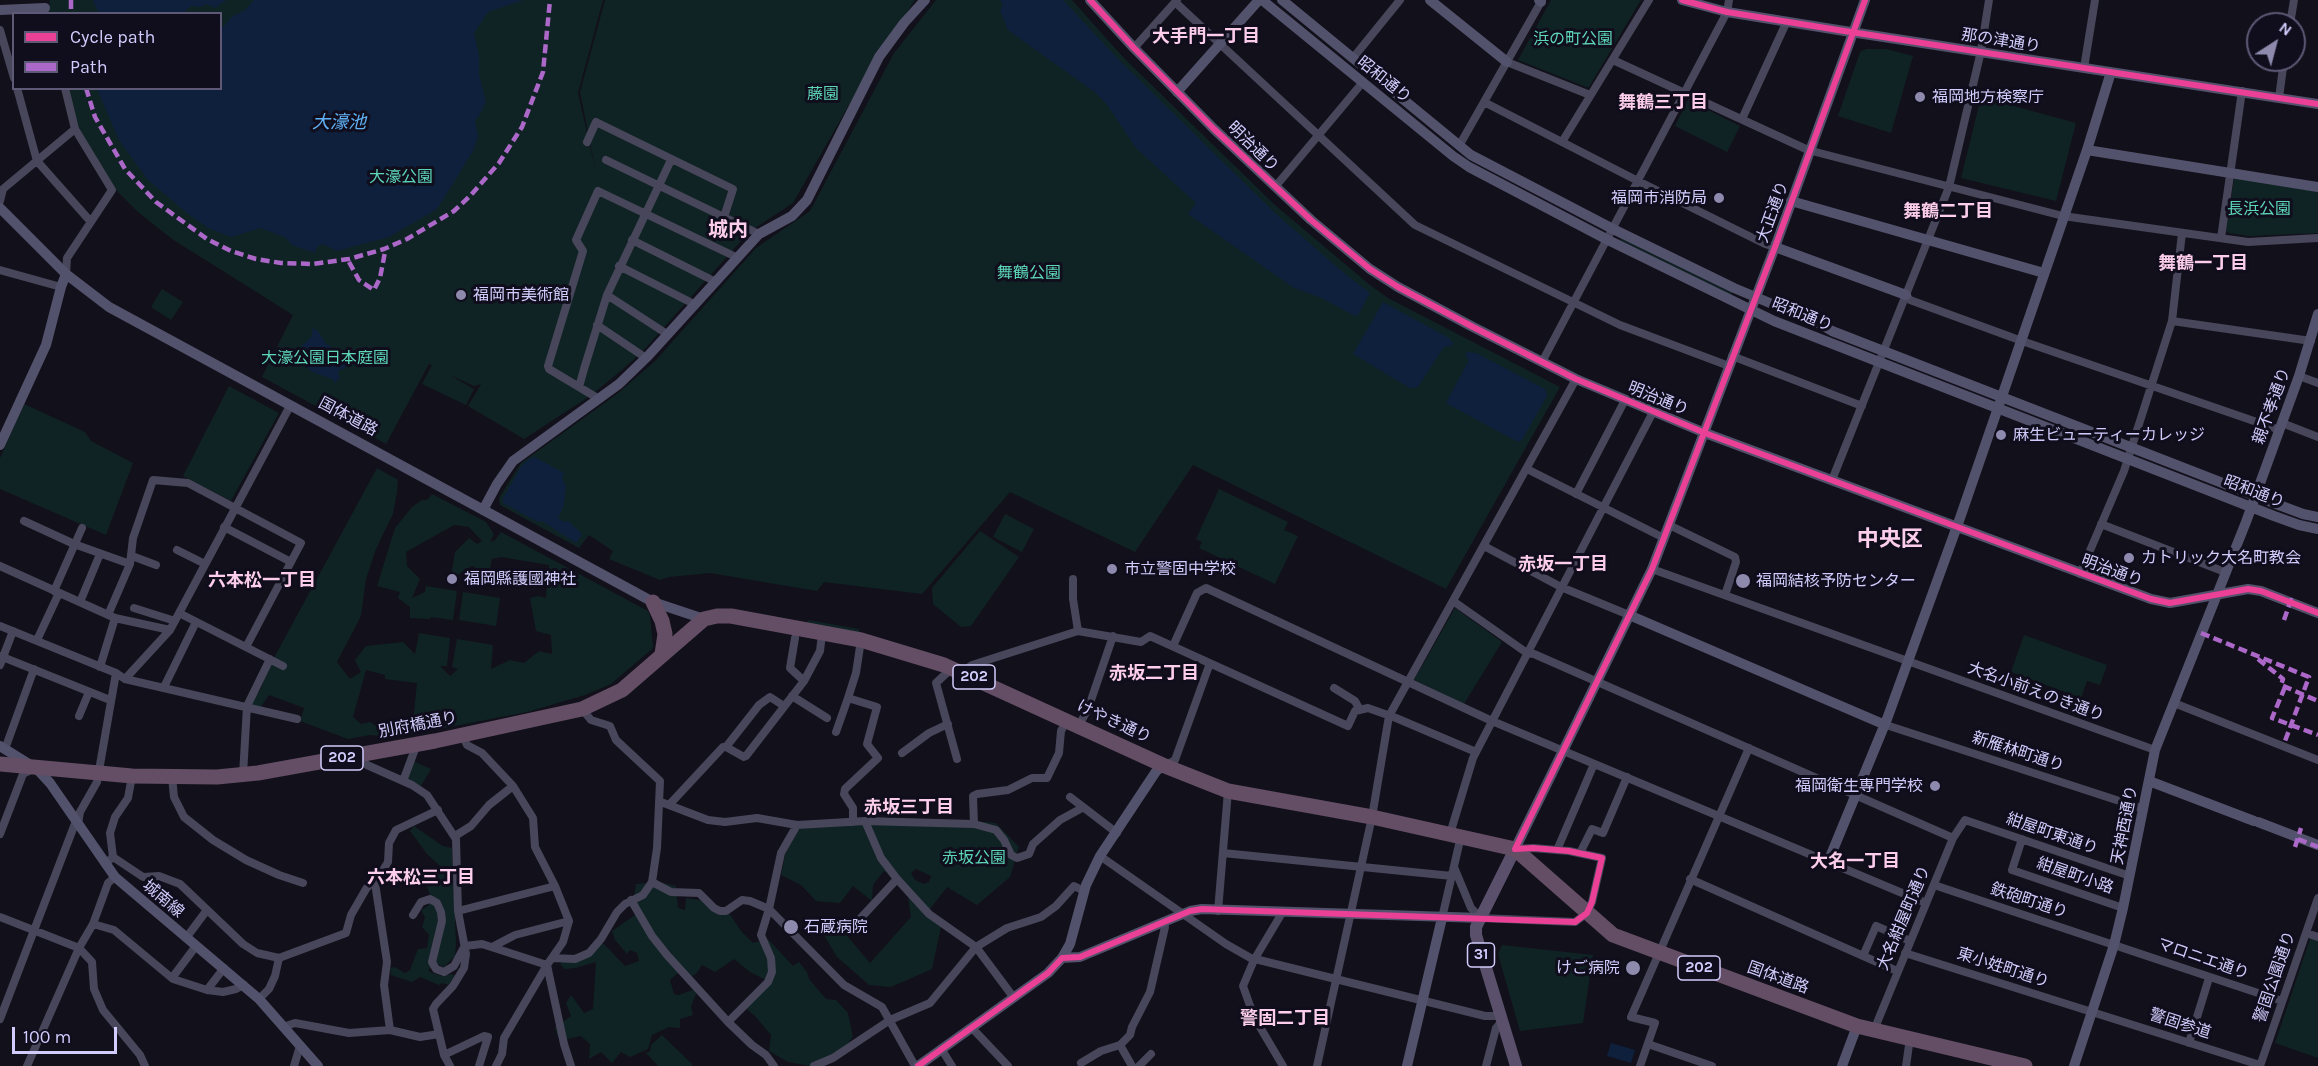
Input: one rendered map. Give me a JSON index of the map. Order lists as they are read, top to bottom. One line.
{"streets":{"highway":["国体道路","202","けやき通り","別府橋通り"],"main road":["31"],"street":["那の津通り","昭和通り","明治通り","大正通り","親不孝通り","大名小前えのき通り","新雁林町通り","天神西通り","紺屋町東通り","紺屋町小路","城南線","鉄砲町通り","大名紺屋町通り","マロニエ通り","東小姓町通り","警固公園通り","警固参道"]},"crossings":[["那の津通り","大正通り"],["昭和通り","大正通り"],["昭和通り","親不孝通り"],["明治通り","大正通り"],["明治通り","天神西通り"],["大正通り","国体道路"],["大正通り","大名小前えのき通り"],["大正通り","けやき通り"],["大正通り","31"],["親不孝通り","天神西通り"],["国体道路","けやき通り"],["国体道路","別府橋通り"],["国体道路","大名紺屋町通り"],["国体道路","31"],["大名小前えのき通り","天神西通り"],["けやき通り","別府橋通り"],["けやき通り","31"],["別府橋通り","城南線"],["新雁林町通り","天神西通り"],["天神西通り","紺屋町東通り"],["天神西通り","紺屋町小路"],["天神西通り","鉄砲町通り"],["天神西通り","マロニエ通り"],["天神西通り","東小姓町通り"],["天神西通り","警固参道"],["紺屋町東通り","紺屋町小路"],["紺屋町東通り","大名紺屋町通り"],["鉄砲町通り","大名紺屋町通り"],["鉄砲町通り","マロニエ通り"],["大名紺屋町通り","東小姓町通り"],["マロニエ通り","警固公園通り"],["東小姓町通り","警固参道"],["警固公園通り","警固参道"]],"districts":["大手門一丁目","舞鶴三丁目","舞鶴二丁目","城内","舞鶴一丁目","中央区","赤坂一丁目","六本松一丁目","赤坂二丁目","赤坂三丁目","大名一丁目","六本松三丁目","警固二丁目"],"water":["大濠池"],"parks":["浜の町公園","藤園","大濠公園","長浜公園","舞鶴公園","大濠公園日本庭園","赤坂公園"],"places":["福岡地方検察庁","福岡市消防局","福岡市美術館","麻生ビューティーカレッジ","カトリック大名町教会","市立警固中学校","福岡縣護國神社","福岡結核予防センター","福岡衛生専門学校","石蔵病院","けご病院"],"legend":["Cycle path","Path"],"scale_bar":"100 m","north":"top right"}
